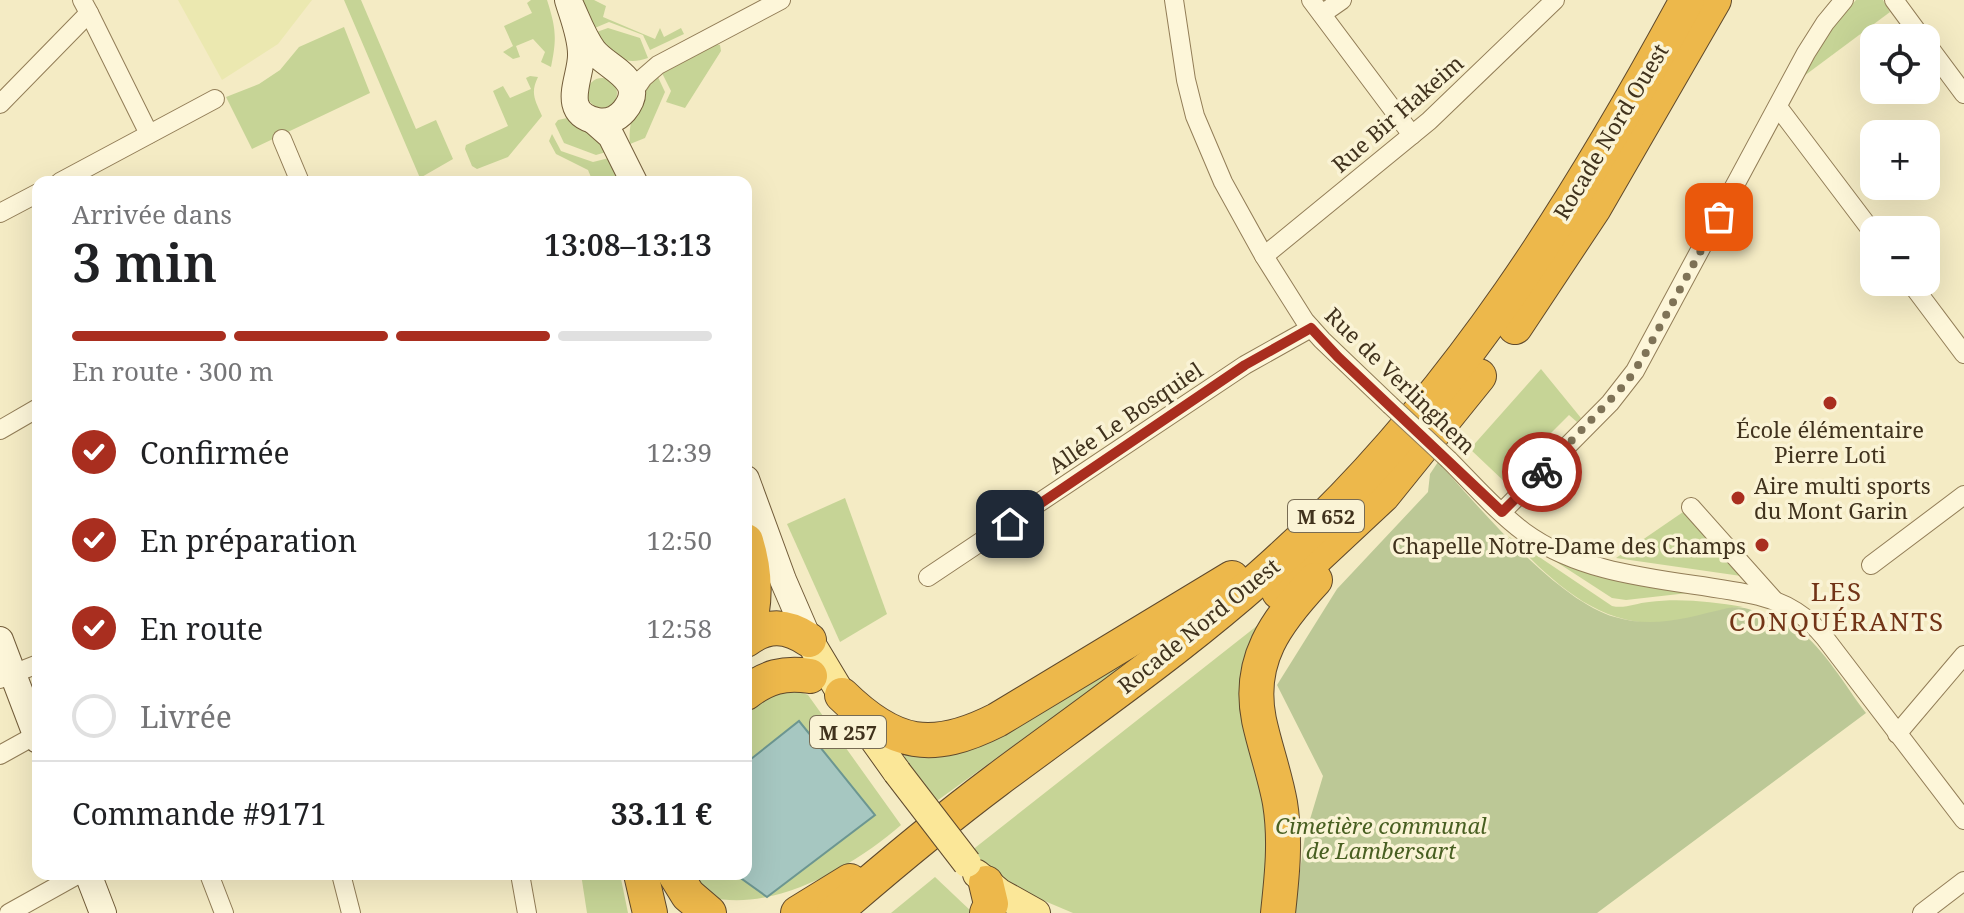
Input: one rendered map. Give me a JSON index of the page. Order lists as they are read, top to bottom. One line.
{"streets":{"highway":["Rocade Nord Ouest","M 652"],"main road":["M 257"],"street":["Rue Bir Hakeim","Rue de Verlinghem","Allée Le Bosquiel"]},"crossings":[["Rue Bir Hakeim","Rue de Verlinghem"],["Rue de Verlinghem","Allée Le Bosquiel"]],"districts":["LES CONQUÉRANTS"],"parks":["Cimetière communal de Lambersart"],"places":["École élémentaire Pierre Loti","Aire multi sports du Mont Garin","Chapelle Notre-Dame des Champs"],"page":{"map_buttons":["+","−"],"heading":["3 min","Arrivée dans","13:08–13:13"],"panel":["Commande #9171","33.11 €"],"bar":"En route · 300 m","list":[["Confirmée","12:39"],["En préparation","12:50"],["En route","12:58"],"Livrée"]}}
